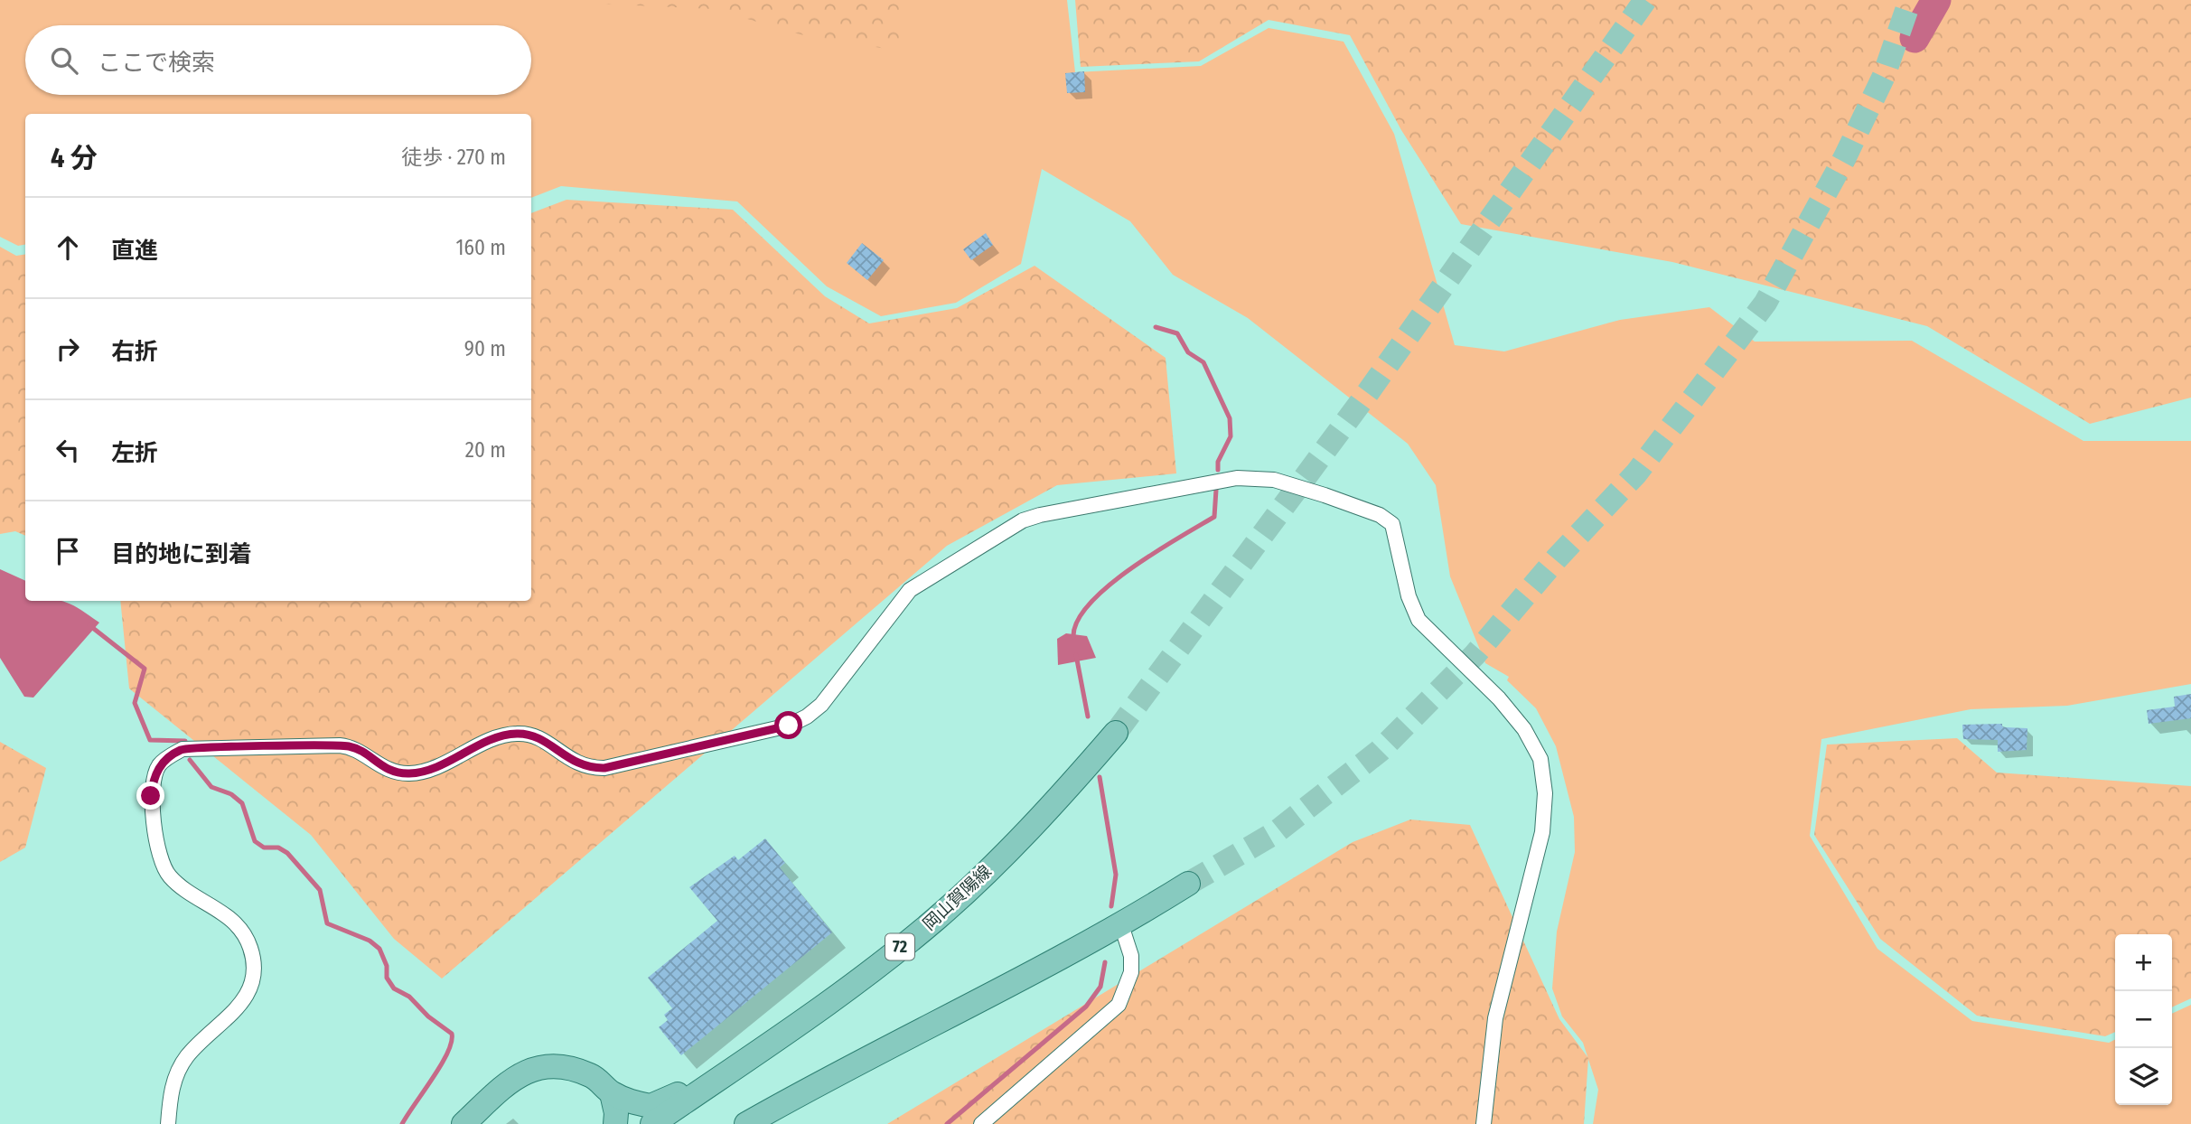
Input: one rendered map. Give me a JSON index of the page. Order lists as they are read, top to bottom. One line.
{"streets":{"main road":["岡山賀陽線","72"]},"page":{"search":"ここで検索","heading":["4 分","徒歩 · 270 m"],"list":[["直進","160 m"],["右折","90 m"],["左折","20 m"],"目的地に到着"],"map_buttons":["+","−"]}}
